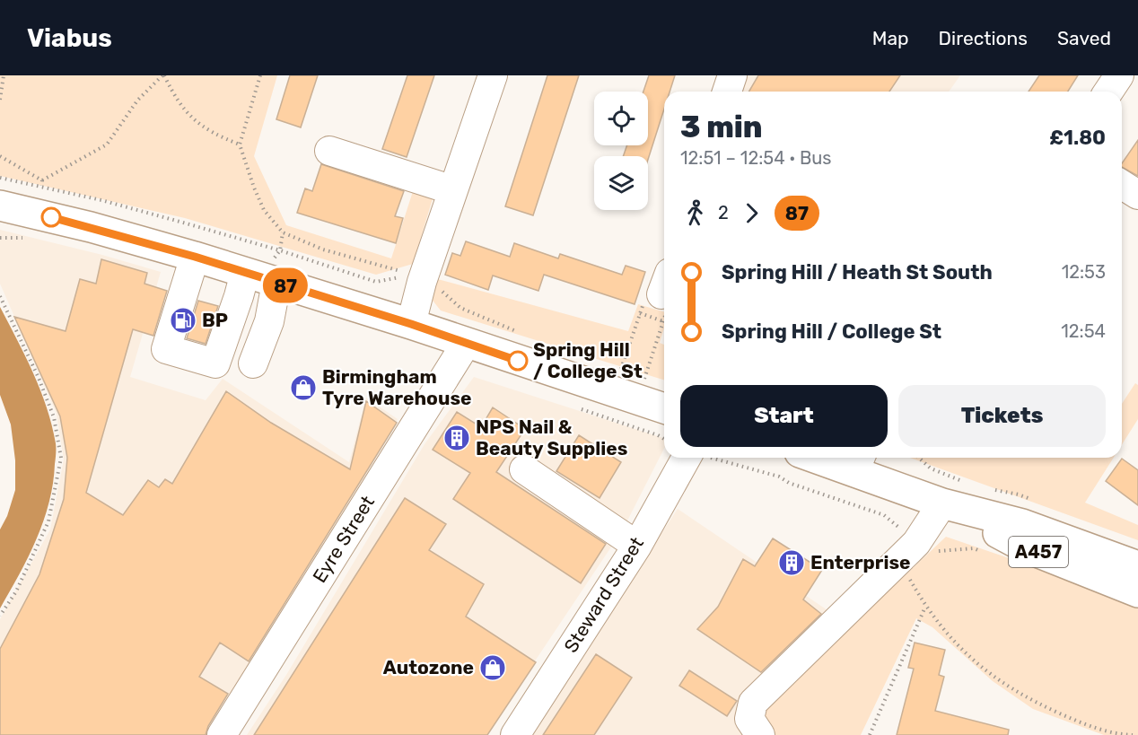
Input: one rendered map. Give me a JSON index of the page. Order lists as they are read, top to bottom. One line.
{"streets":{"main road":["A457"],"street":["Eyre Street","Steward Street"]},"places":{"fuel station":["BP"],"other":["Spring Hill / College St"],"shop":["Birmingham Tyre Warehouse","Autozone"],"building":["NPS Nail & Beauty Supplies","Enterprise"]},"lines":["bus line 87"],"page":{"header":"Viabus","nav":["Map","Directions","Saved"],"on_map":"87","heading":["3 min","12:51 – 12:54 · Bus","£1.80"],"legs":["2","87"],"list":[{"name":"Spring Hill / Heath St South","value":"12:53"},{"name":"Spring Hill / College St","value":"12:54"}],"buttons":["Start","Tickets"]}}
